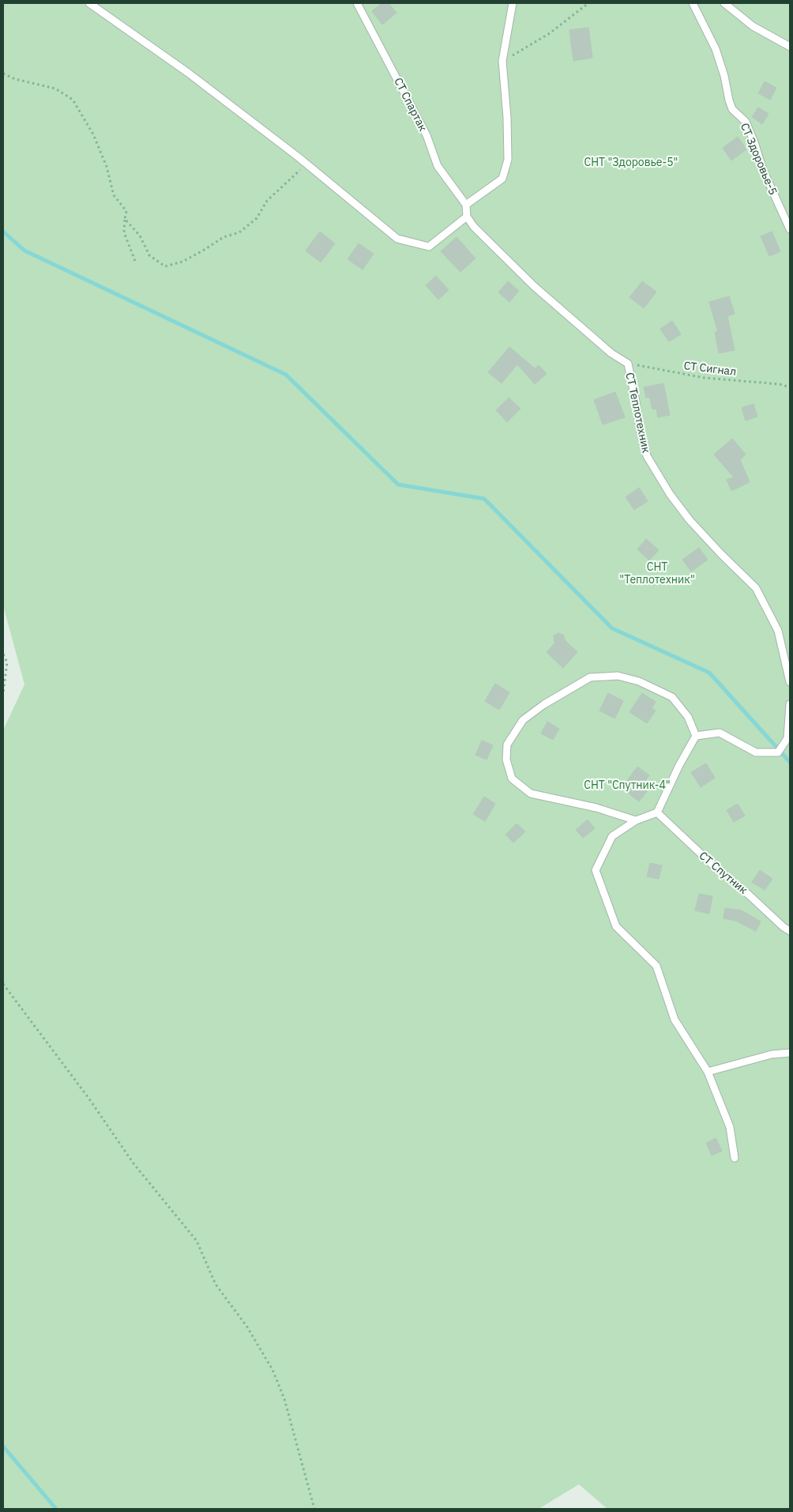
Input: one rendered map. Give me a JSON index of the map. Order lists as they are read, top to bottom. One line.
{"streets":{"lane":["СТ Спартак","СТ Здоровье-5","СТ Теплотехник","СТ Спутник"],"path":["СТ Сигнал"]},"crossings":[["СТ Сигнал","СТ Теплотехник"]],"parks":["СНТ \"Здоровье-5\"","СНТ \"Теплотехник\"","СНТ \"Спутник-4\""]}
